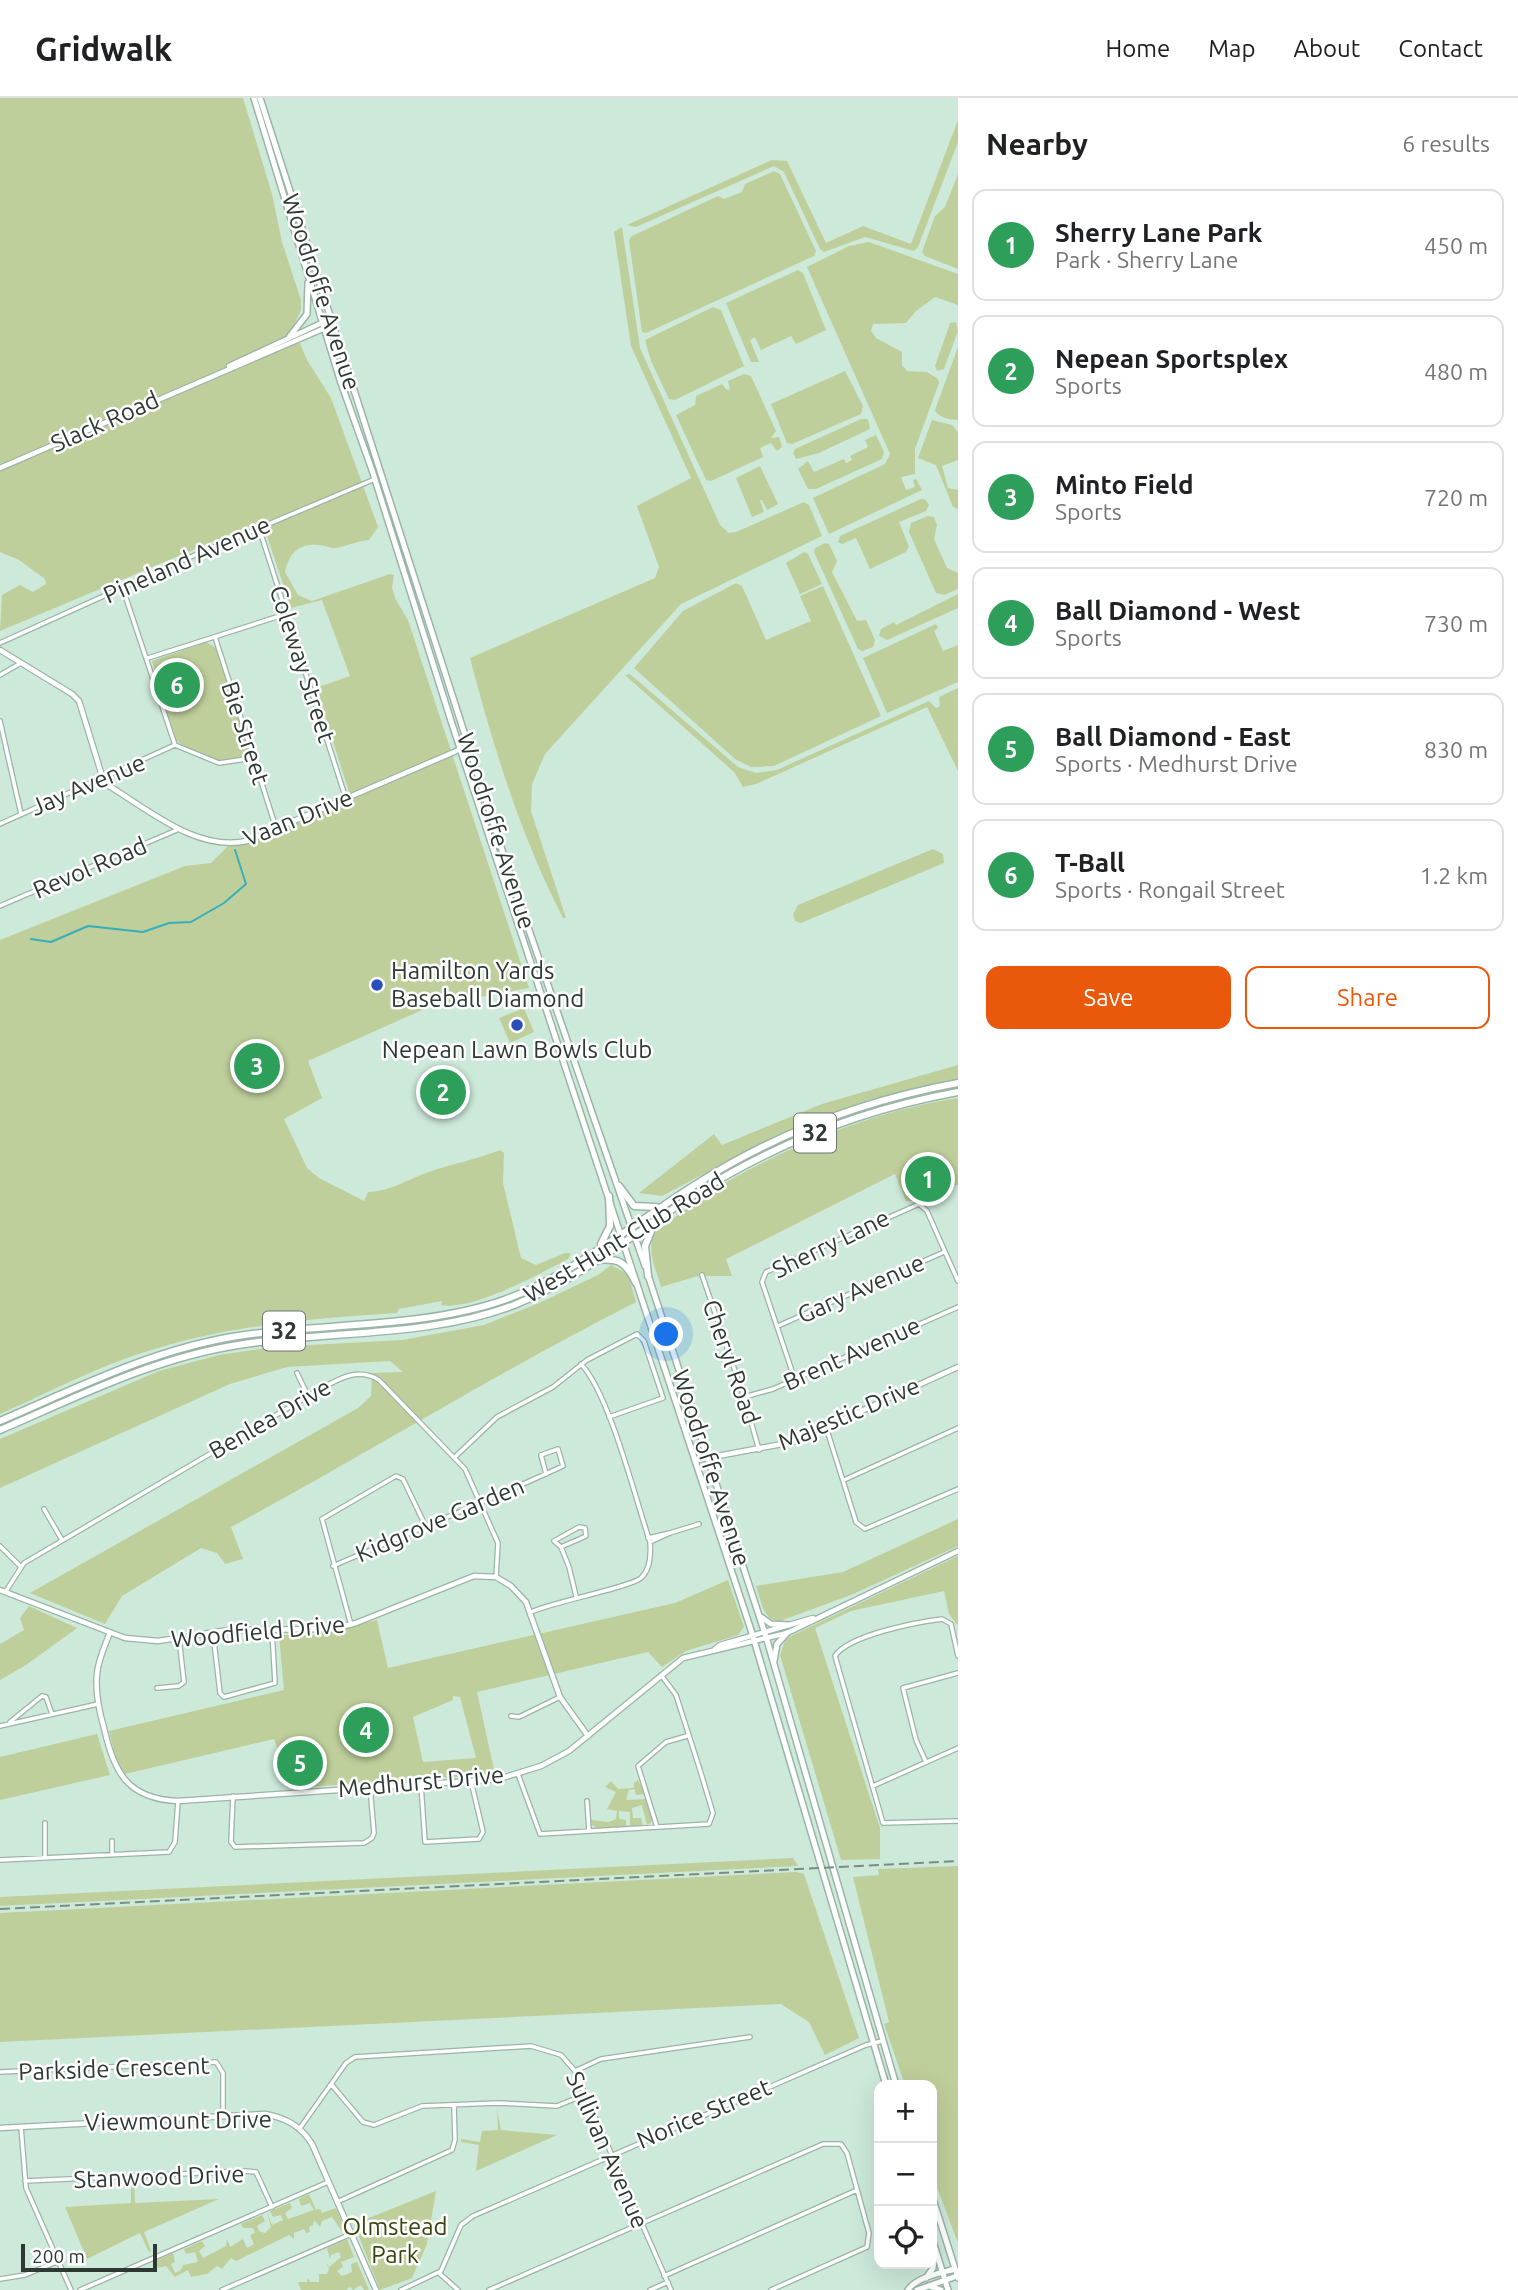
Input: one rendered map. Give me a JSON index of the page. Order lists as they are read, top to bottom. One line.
{"streets":{"main road":["Woodroffe Avenue","32","West Hunt Club Road"],"street":["Slack Road","Pineland Avenue","Coleway Street","Bie Street","Jay Avenue","Vaan Drive","Revol Road","Sherry Lane","Gary Avenue","Brent Avenue","Cheryl Road","Majestic Drive","Benlea Drive","Kidgrove Garden","Woodfield Drive","Medhurst Drive","Parkside Crescent","Norice Street","Viewmount Drive","Sullivan Avenue","Stanwood Drive"]},"crossings":[["Woodroffe Avenue","Slack Road"],["Woodroffe Avenue","Pineland Avenue"],["Woodroffe Avenue","Vaan Drive"],["Woodroffe Avenue","West Hunt Club Road"],["Woodroffe Avenue","Majestic Drive"],["Woodroffe Avenue","Medhurst Drive"],["Woodroffe Avenue","Norice Street"],["Pineland Avenue","Coleway Street"],["Coleway Street","Vaan Drive"],["Bie Street","Vaan Drive"],["Jay Avenue","Vaan Drive"],["Vaan Drive","Revol Road"],["Sherry Lane","Gary Avenue"],["Sherry Lane","Brent Avenue"],["Brent Avenue","Cheryl Road"],["Cheryl Road","Majestic Drive"],["Benlea Drive","Kidgrove Garden"],["Benlea Drive","Woodfield Drive"],["Woodfield Drive","Medhurst Drive"],["Parkside Crescent","Viewmount Drive"],["Norice Street","Sullivan Avenue"],["Viewmount Drive","Sullivan Avenue"]],"parks":["Olmstead Park"],"places":["Hamilton Yards Baseball Diamond","Nepean Lawn Bowls Club"],"scale_bar":"200 m","page":{"header":"Gridwalk","nav":["Home","Map","About","Contact"],"heading":["Nearby","6 results"],"list":[{"mark":"1","name":"Sherry Lane Park","note":"Park · Sherry Lane","value":"450 m"},{"mark":"2","name":"Nepean Sportsplex","note":"Sports","value":"480 m"},{"mark":"3","name":"Minto Field","note":"Sports","value":"720 m"},{"mark":"4","name":"Ball Diamond - West","note":"Sports","value":"730 m"},{"mark":"5","name":"Ball Diamond - East","note":"Sports · Medhurst Drive","value":"830 m"},{"mark":"6","name":"T-Ball","note":"Sports · Rongail Street","value":"1.2 km"}],"pins":["6","3","2","1","4","5"],"buttons":["Save","Share"],"map_buttons":["+","−"],"scale":"200 m"}}
